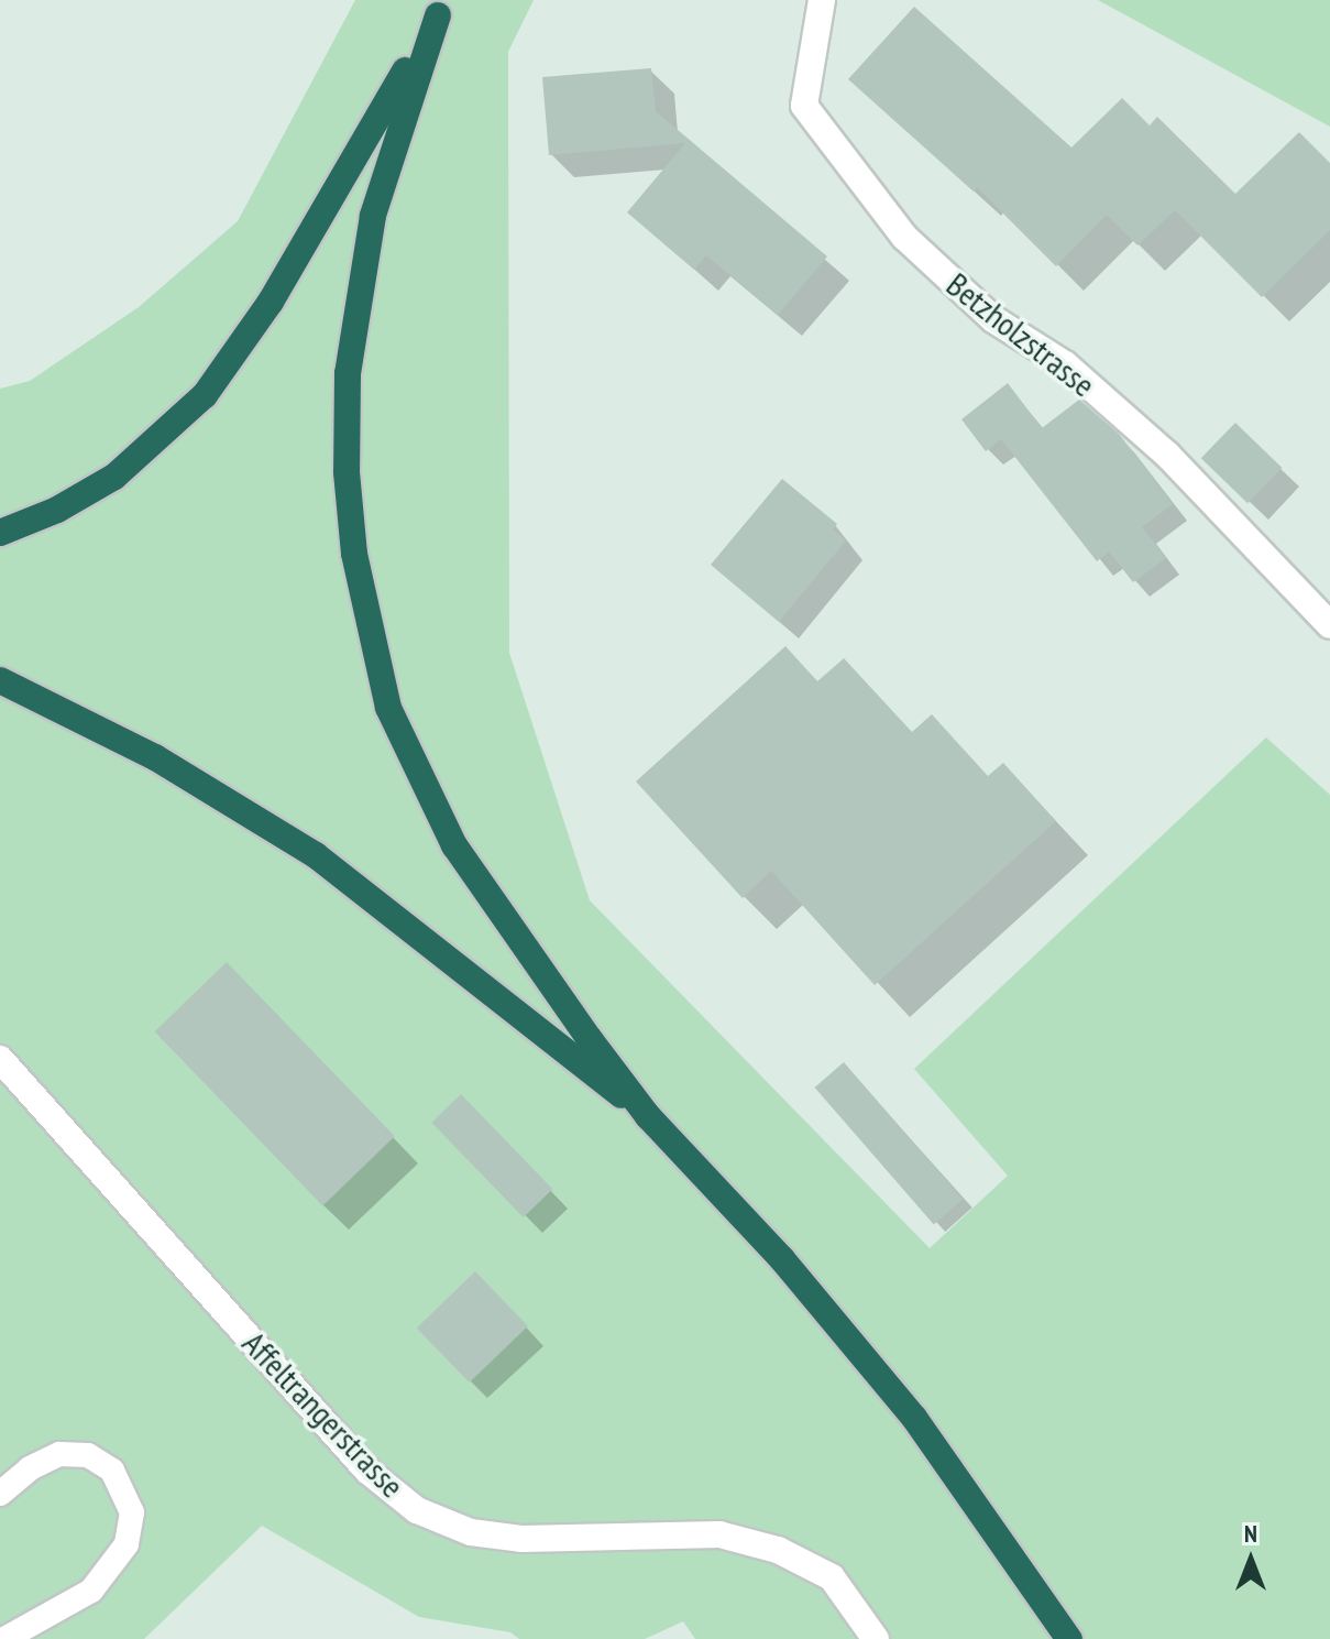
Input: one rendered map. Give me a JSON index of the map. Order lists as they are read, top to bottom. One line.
{"streets":{"street":["Betzholzstrasse","Affeltrangerstrasse"]},"north":"top"}
